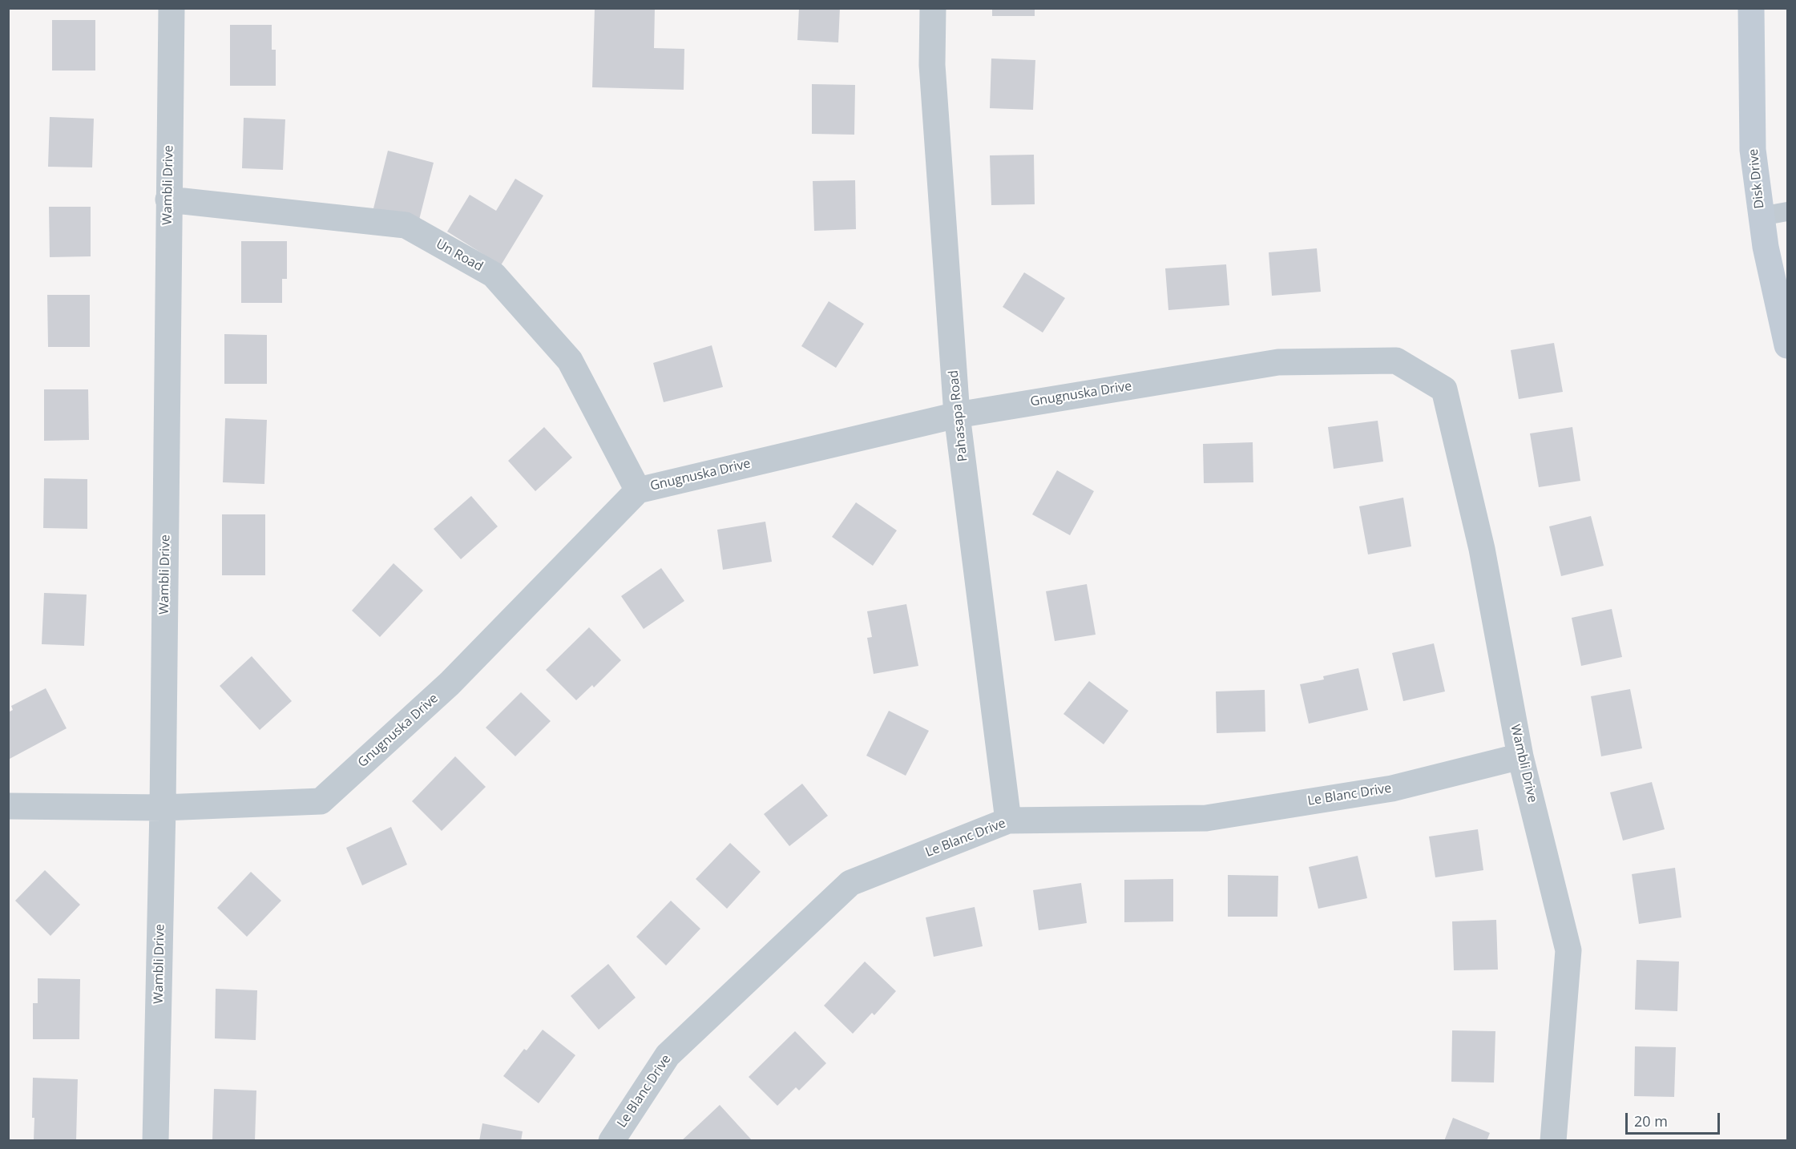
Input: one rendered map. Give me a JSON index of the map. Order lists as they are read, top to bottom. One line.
{"streets":{"street":["Disk Drive","Wambli Drive","Un Road","Gnugnuska Drive","Pahasapa Road","Le Blanc Drive"]},"crossings":[["Wambli Drive","Un Road"],["Wambli Drive","Gnugnuska Drive"],["Wambli Drive","Le Blanc Drive"],["Un Road","Gnugnuska Drive"],["Gnugnuska Drive","Pahasapa Road"],["Pahasapa Road","Le Blanc Drive"]],"scale_bar":"20 m"}
